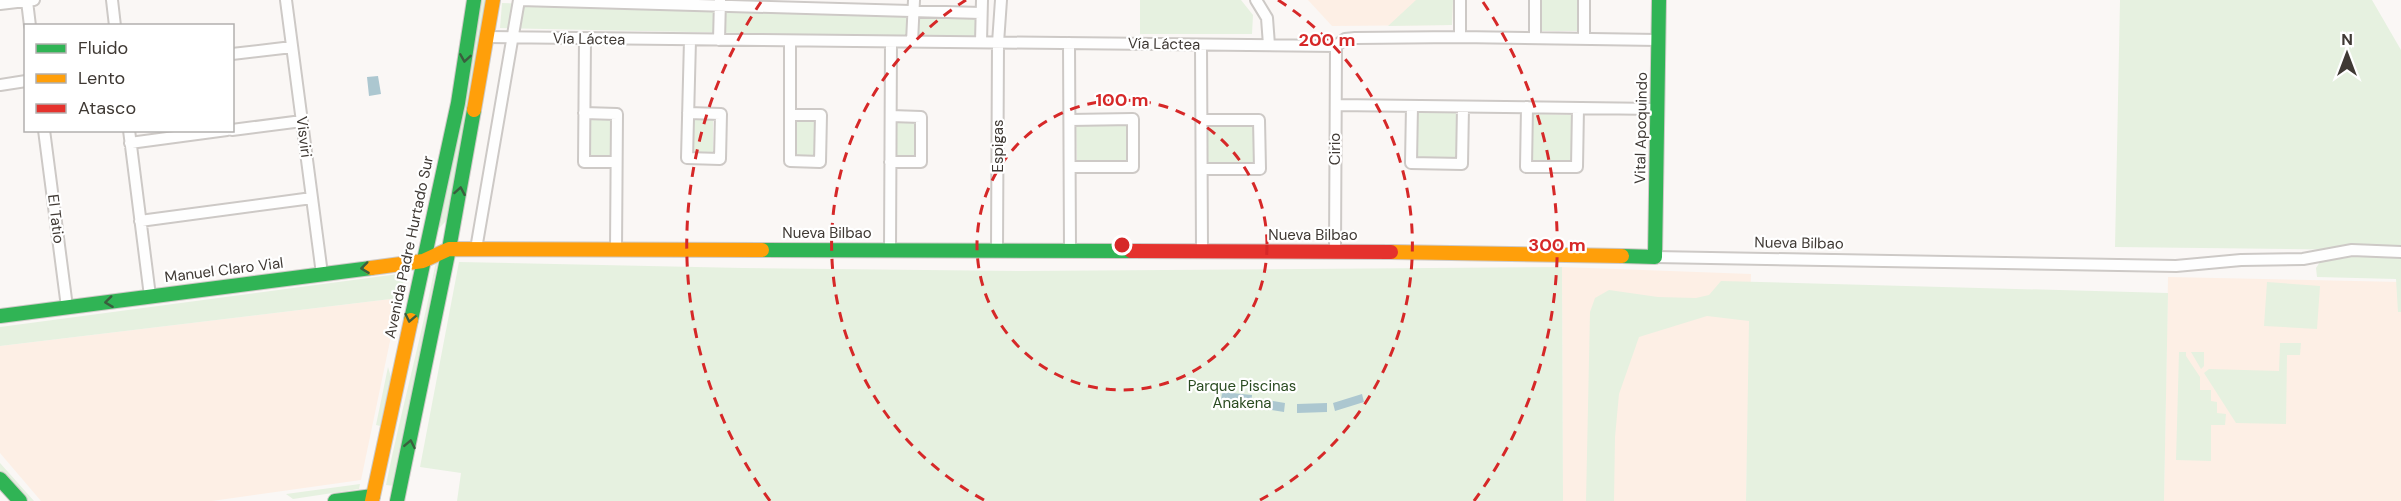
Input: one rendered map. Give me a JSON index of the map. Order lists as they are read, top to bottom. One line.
{"streets":{"street":["Vía Láctea","Vital Apoquindo","Visviri","Espigas","Cirio","El Tatio","Nueva Bilbao","Avenida Padre Hurtado Sur","Manuel Claro Vial"]},"crossings":[["Vía Láctea","Vital Apoquindo"],["Vía Láctea","Espigas"],["Vía Láctea","Cirio"],["Vital Apoquindo","Nueva Bilbao"],["Visviri","Manuel Claro Vial"],["Espigas","Nueva Bilbao"],["Cirio","Nueva Bilbao"],["El Tatio","Manuel Claro Vial"],["Nueva Bilbao","Manuel Claro Vial"],["Avenida Padre Hurtado Sur","Manuel Claro Vial"]],"one_way":["Manuel Claro Vial"],"parks":["Parque Piscinas Anakena"],"legend":["Fluido","Lento","Atasco"],"north":"top","rings":["200 m","100 m","300 m"]}
